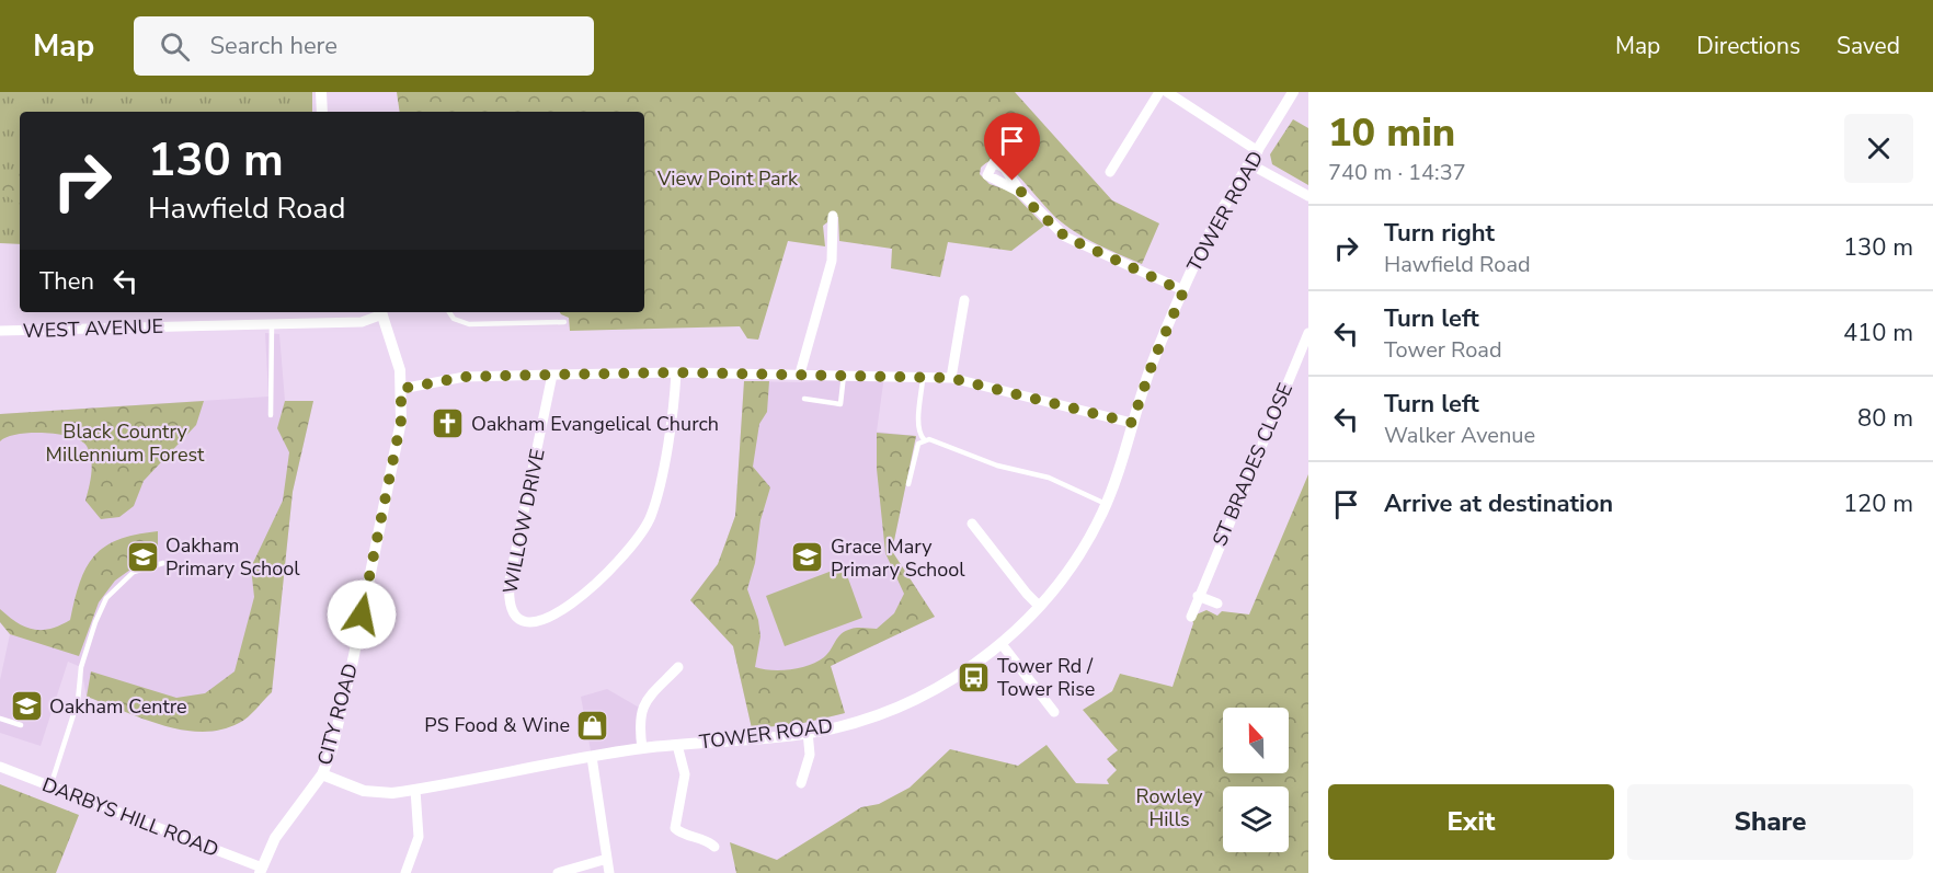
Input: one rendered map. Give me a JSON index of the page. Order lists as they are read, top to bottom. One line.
{"streets":{"street":["TOWER ROAD","WEST AVENUE","ST BRADES CLOSE","WILLOW DRIVE","CITY ROAD","DARBYS HILL ROAD"]},"crossings":[["TOWER ROAD","CITY ROAD"],["CITY ROAD","DARBYS HILL ROAD"]],"parks":["View Point Park","Black Country Millennium Forest","Rowley Hills"],"places":{"church":["Oakham Evangelical Church"],"school or university":["Oakham Primary School","Grace Mary Primary School","Oakham Centre"],"bus stop":["Tower Rd / Tower Rise"],"shop":["PS Food & Wine"]},"north":"top","page":{"header":"Map","search":"Search here","nav":["Map","Directions","Saved"],"heading":["10 min","740 m · 14:37"],"turn":["130 m","Hawfield Road"],"list":[{"name":"Turn right","note":"Hawfield Road","value":"130 m"},{"name":"Turn left","note":"Tower Road","value":"410 m"},{"name":"Turn left","note":"Walker Avenue","value":"80 m"},{"name":"Arrive at destination","value":"120 m"}],"then":"Then","buttons":["Exit","Share"]}}
